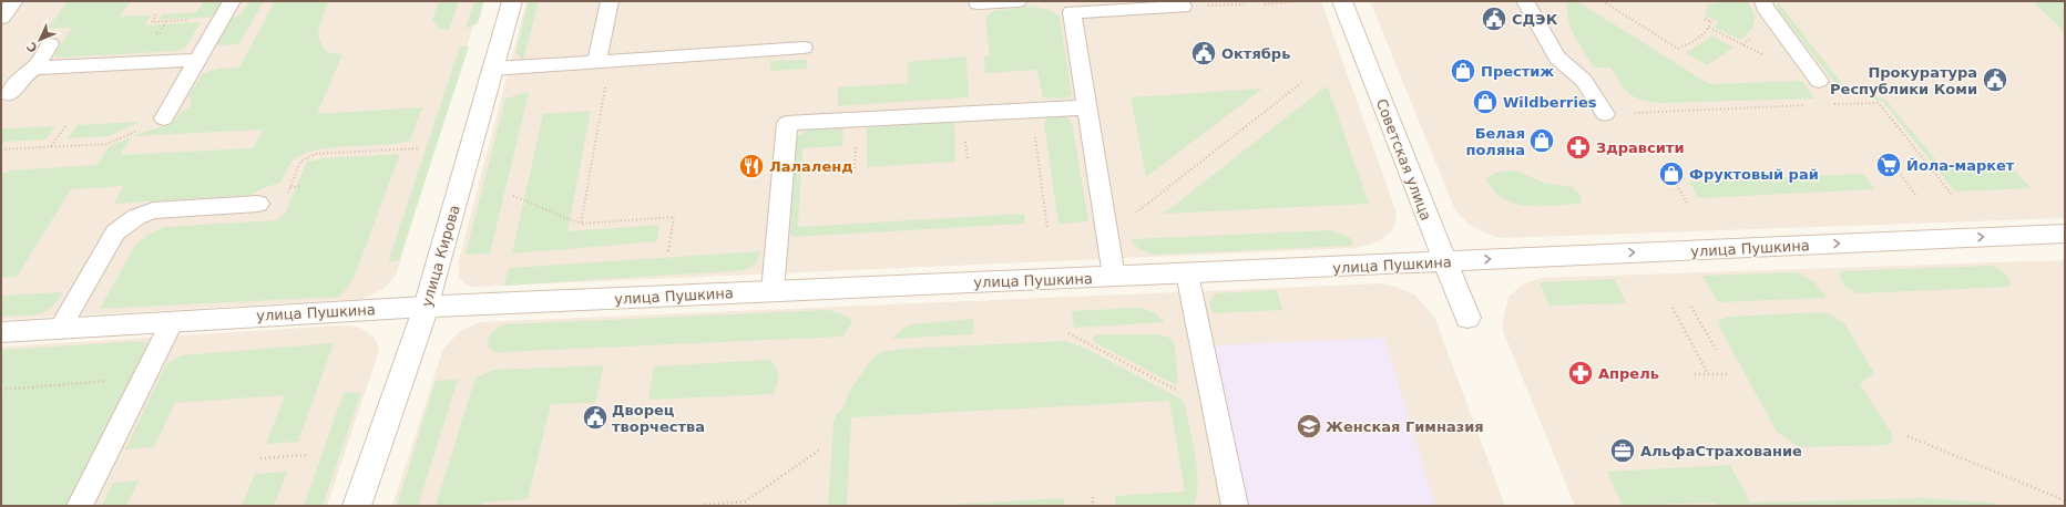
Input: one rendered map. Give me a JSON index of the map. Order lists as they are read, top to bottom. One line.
{"streets":{"street":["Советская улица","улица Пушкина","улица Кирова"]},"crossings":[["Советская улица","улица Пушкина"],["улица Пушкина","улица Кирова"]],"places":{"public building":["СДЭК","Октябрь","Прокуратура Республики Коми","Дворец творчества"],"shop":["Престиж","Wildberries","Белая поляна","Фруктовый рай"],"pharmacy":["Здравсити","Апрель"],"supermarket":["Йола-маркет"],"restaurant":["Лалаленд"],"school or university":["Женская Гимназия"],"office":["АльфаСтрахование"]},"north":"bottom left"}
